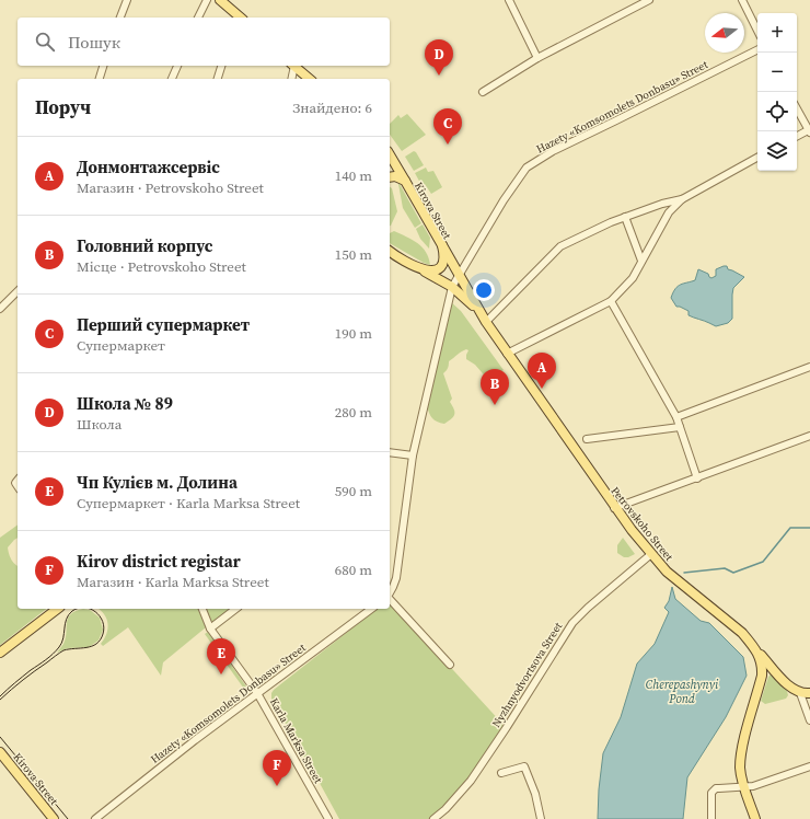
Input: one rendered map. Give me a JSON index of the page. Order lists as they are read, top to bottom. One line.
{"streets":{"main road":["Kirova Street","Petrovskoho Street"],"street":["Hazety «Komsomolets Donbasu» Street","Nyzhnyodvortsova Street","Karla Marksa Street"]},"crossings":[["Hazety «Komsomolets Donbasu» Street","Karla Marksa Street"],["Petrovskoho Street","Nyzhnyodvortsova Street"]],"water":["Cherepashynyi Pond"],"north":"left","page":{"map_buttons":["+","−"],"search":"Пошук","pins":["D","C","A","B","E","F"],"heading":["Поруч","Знайдено: 6"],"list":[{"mark":"A","name":"Донмонтажсервіс","note":"Магазин · Petrovskoho Street","value":"140 m"},{"mark":"B","name":"Головний корпус","note":"Місце · Petrovskoho Street","value":"150 m"},{"mark":"C","name":"Перший супермаркет","note":"Супермаркет","value":"190 m"},{"mark":"D","name":"Школа № 89","note":"Школа","value":"280 m"},{"mark":"E","name":"Чп Кулієв м. Долина","note":"Супермаркет · Karla Marksa Street","value":"590 m"},{"mark":"F","name":"Kirov district registar","note":"Магазин · Karla Marksa Street","value":"680 m"}]}}
